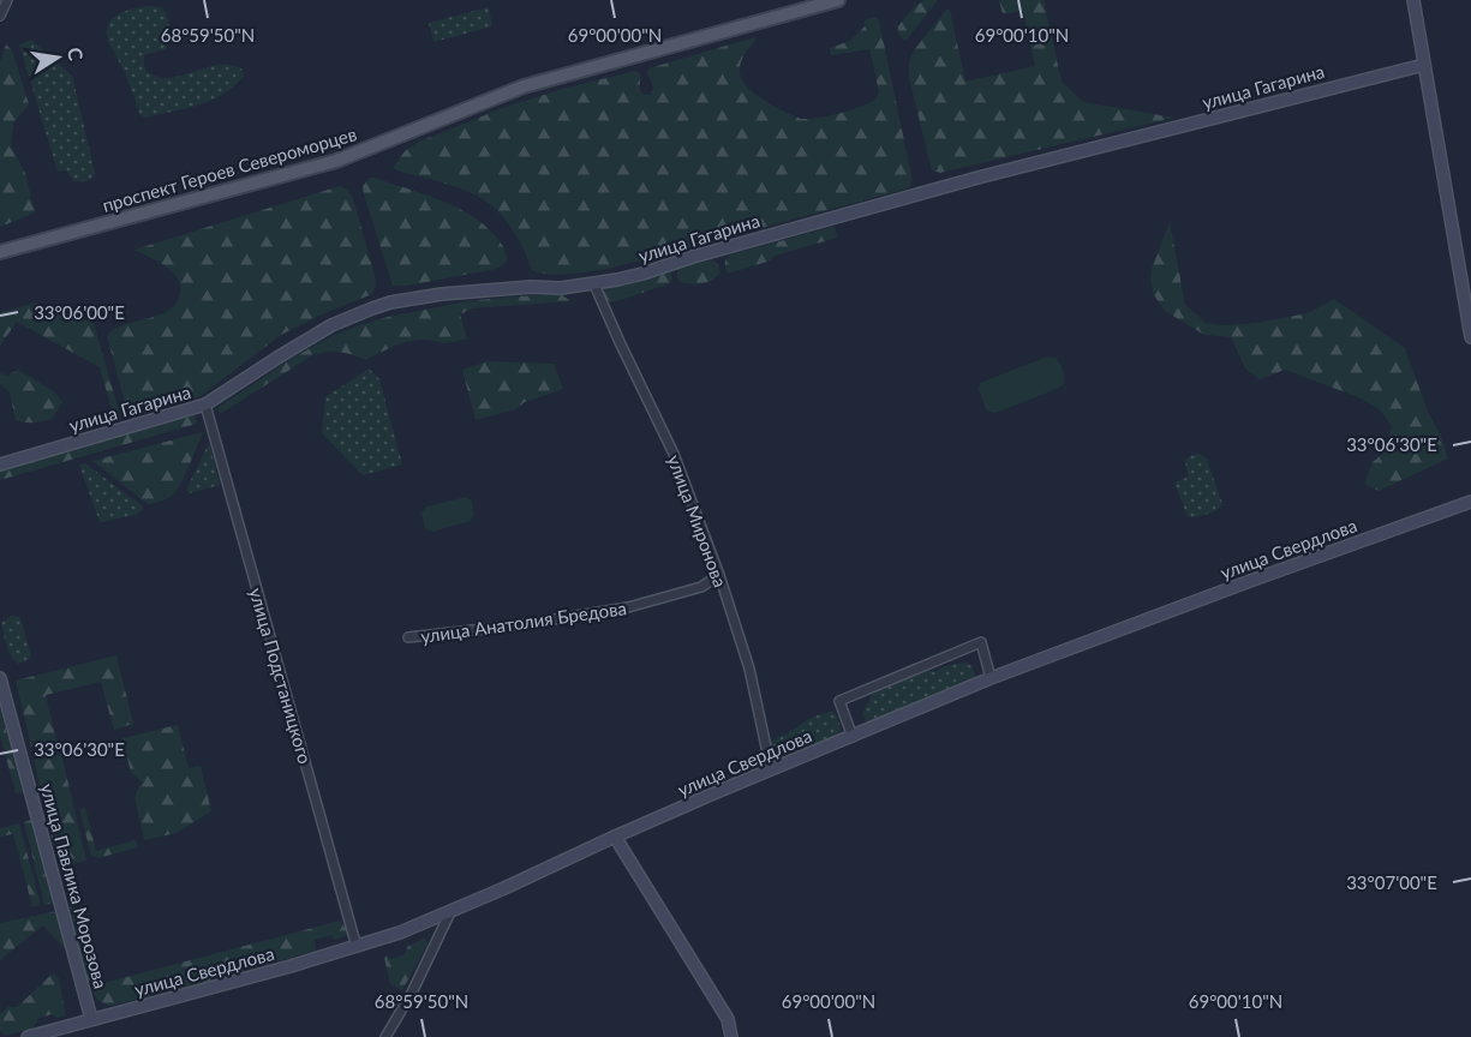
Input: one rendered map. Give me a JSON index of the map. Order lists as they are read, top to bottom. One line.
{"streets":{"main road":["проспект Героев Североморцев"],"street":["улица Гагарина","улица Миронова","улица Свердлова","улица Анатолия Бредова","улица Подстаницкого","улица Павлика Морозова"]},"crossings":[["улица Гагарина","улица Миронова"],["улица Гагарина","улица Подстаницкого"],["улица Миронова","улица Свердлова"],["улица Миронова","улица Анатолия Бредова"],["улица Свердлова","улица Подстаницкого"],["улица Свердлова","улица Павлика Морозова"]],"north":"right","coordinates":["68°59'50\"N","69°00'00\"N","69°00'10\"N","33°06'00\"E","33°06'30\"E","33°07'00\"E"]}
